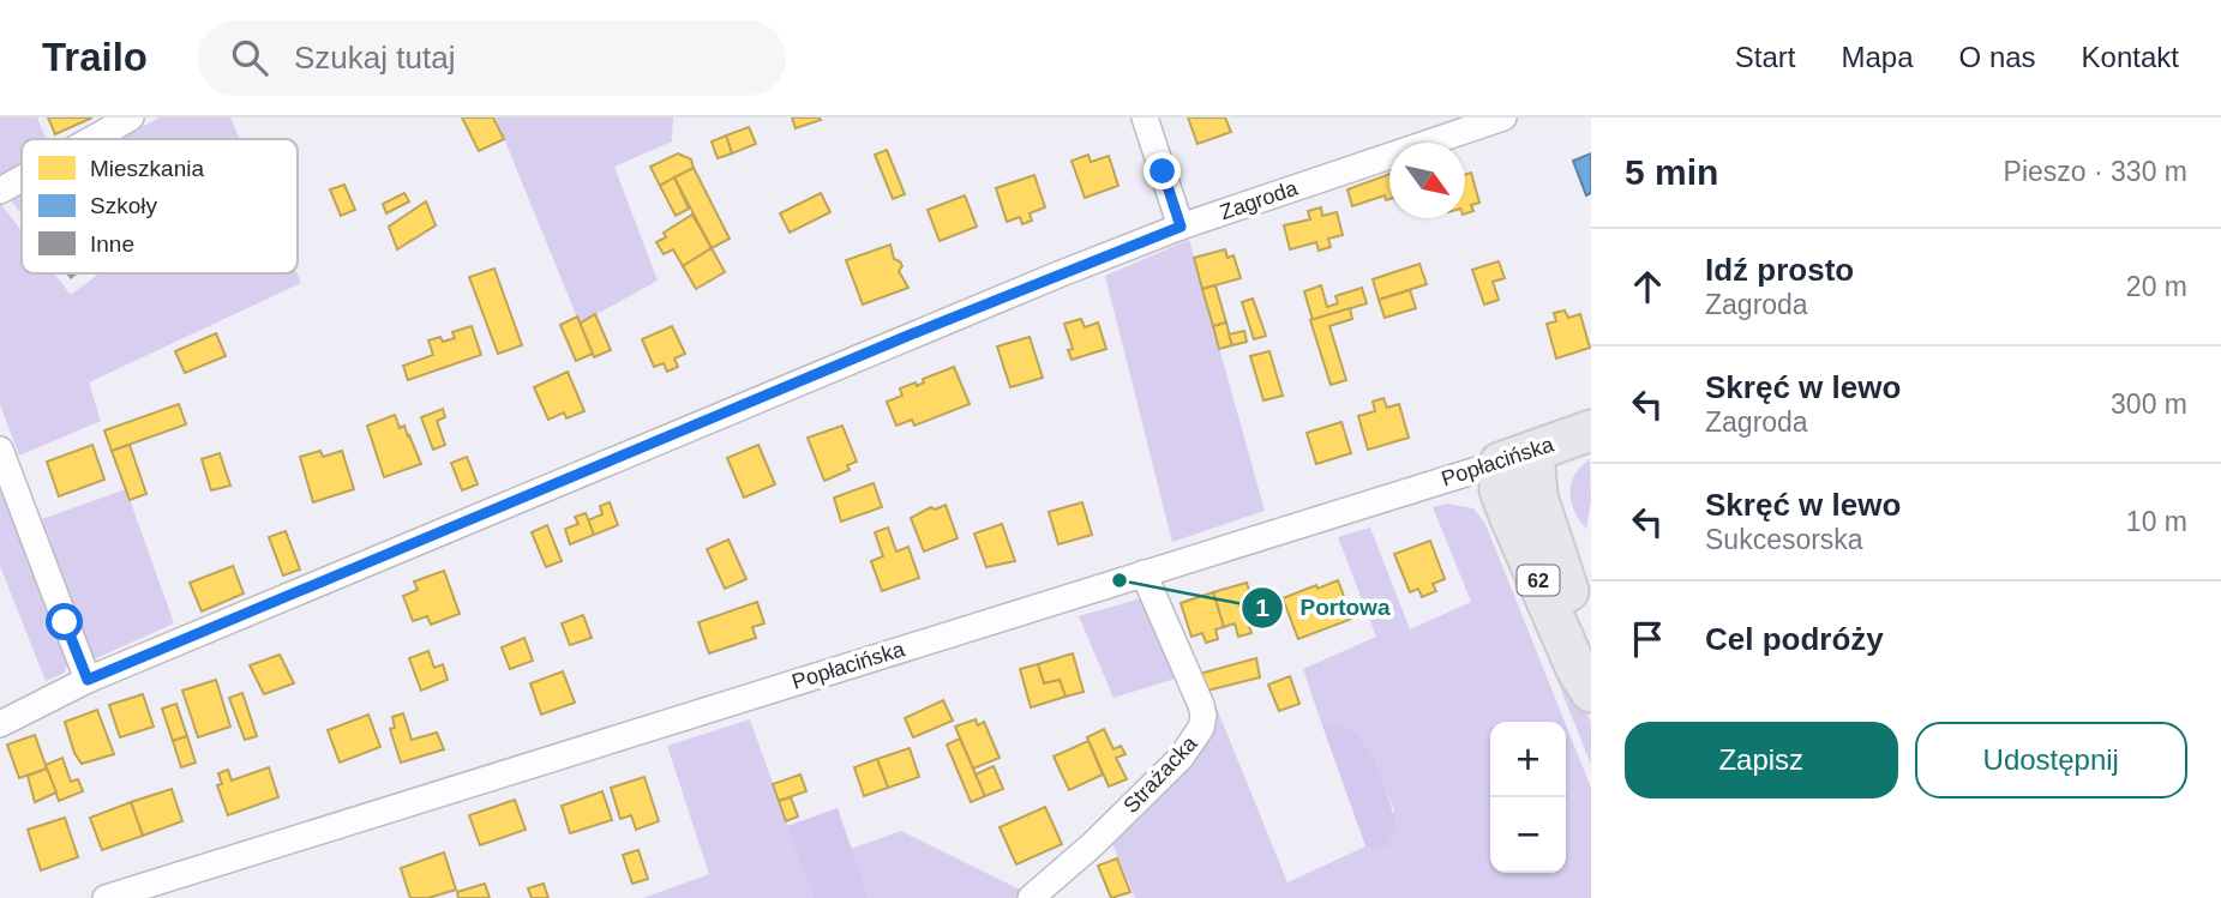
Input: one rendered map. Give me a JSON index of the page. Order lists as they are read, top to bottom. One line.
{"streets":{"main road":["Popłacińska","62"],"street":["Zagroda","Strażacka"]},"crossings":[["Popłacińska","62"],["Popłacińska","Strażacka"]],"places":["Portowa"],"legend":["Mieszkania","Szkoły","Inne"],"north":"bottom right","page":{"header":"Trailo","search":"Szukaj tutaj","nav":["Start","Mapa","O nas","Kontakt"],"heading":["5 min","Pieszo · 330 m"],"list":[["Idź prosto","Zagroda","20 m"],["Skręć w lewo","Zagroda","300 m"],["Skręć w lewo","Sukcesorska","10 m"],"Cel podróży"],"buttons":["Zapisz","Udostępnij"],"map_buttons":["+","−"]}}
